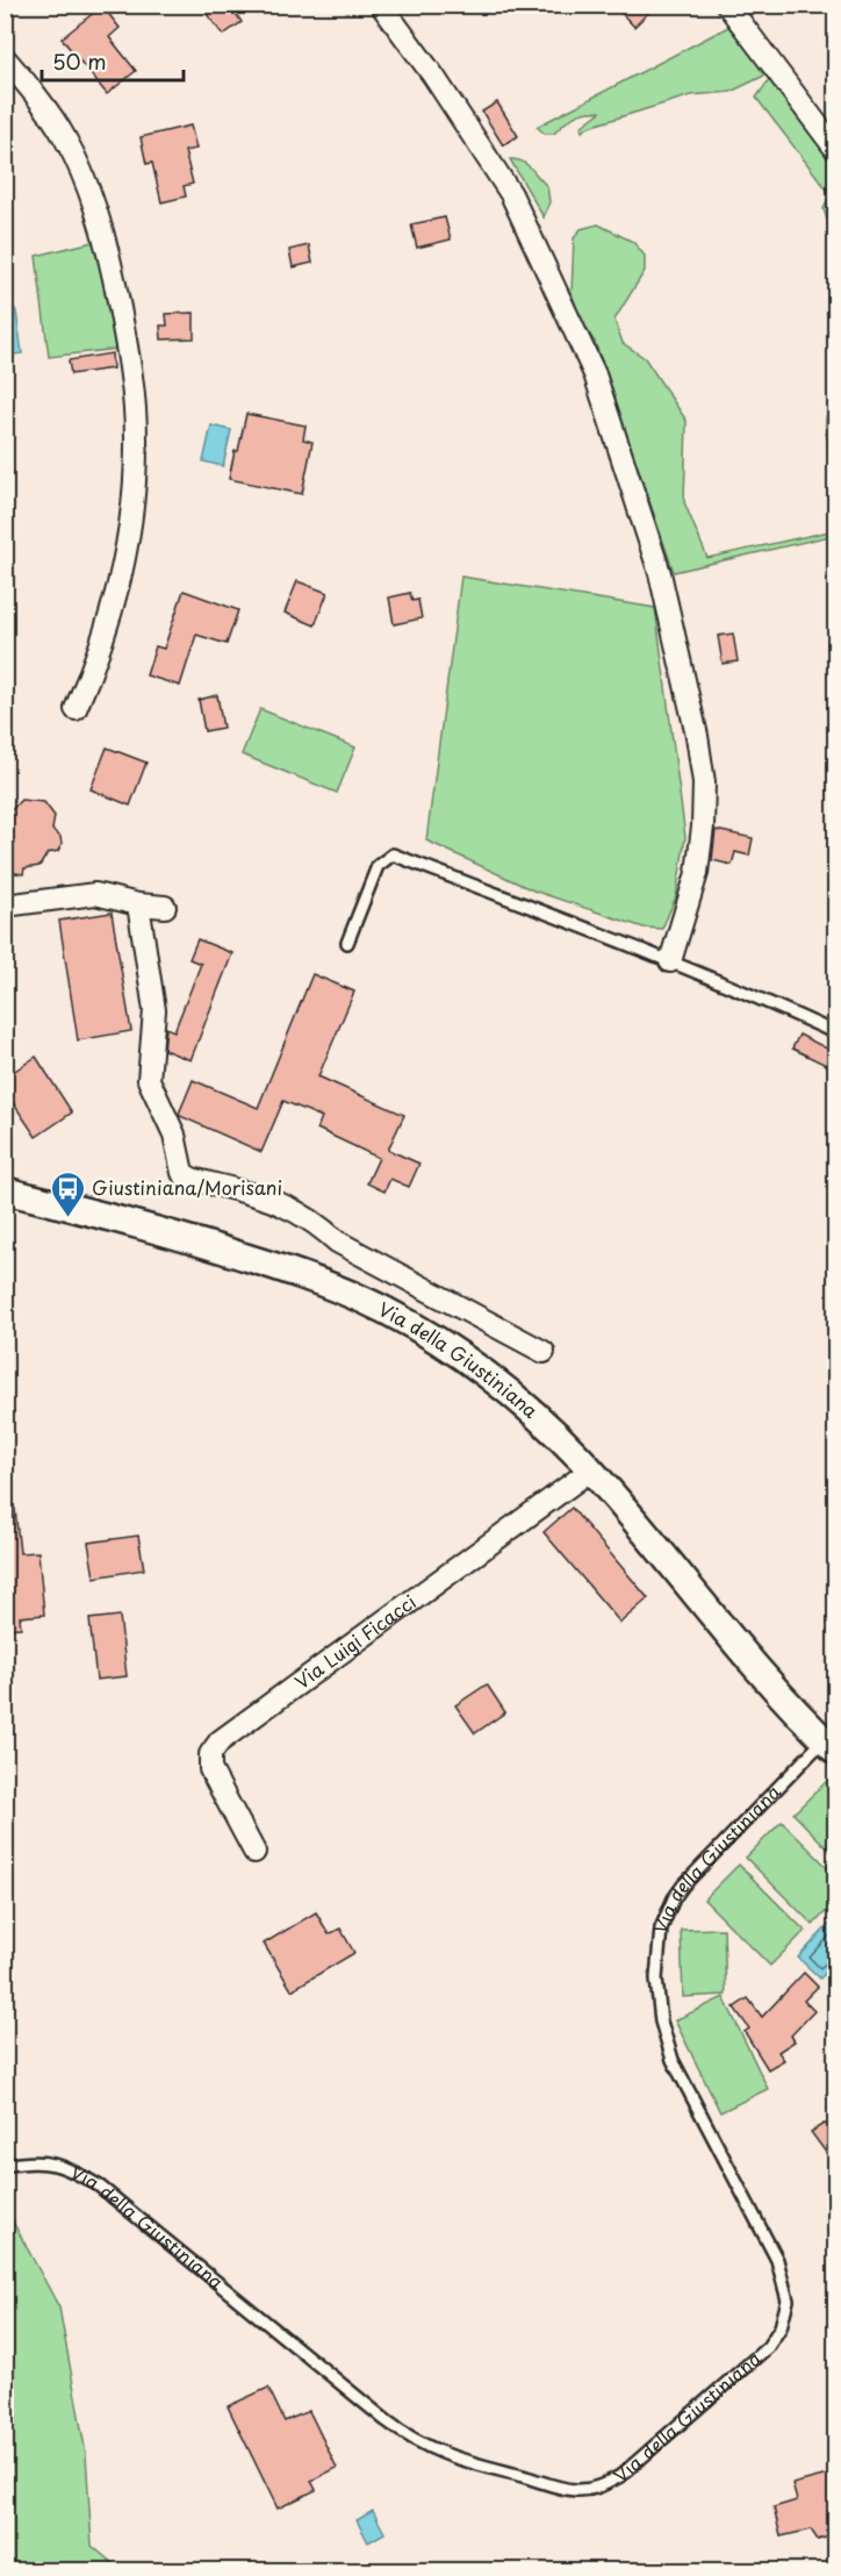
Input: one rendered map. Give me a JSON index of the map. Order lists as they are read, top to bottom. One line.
{"streets":{"street":["Via della Giustiniana","Via Luigi Ficacci"]},"crossings":[["Via della Giustiniana","Via Luigi Ficacci"]],"places":{"bus stop":["Giustiniana/Morisani"]},"scale_bar":"50 m"}
